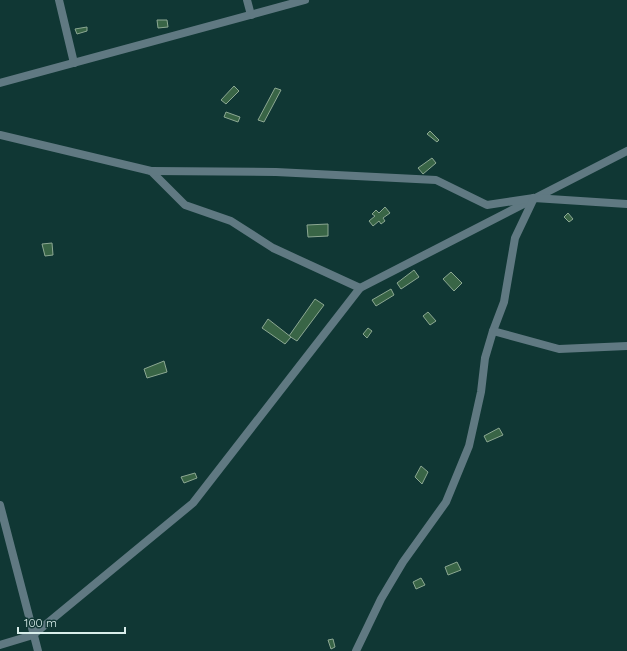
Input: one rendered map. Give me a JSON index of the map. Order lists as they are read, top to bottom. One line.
{"scale_bar":"100 m"}
